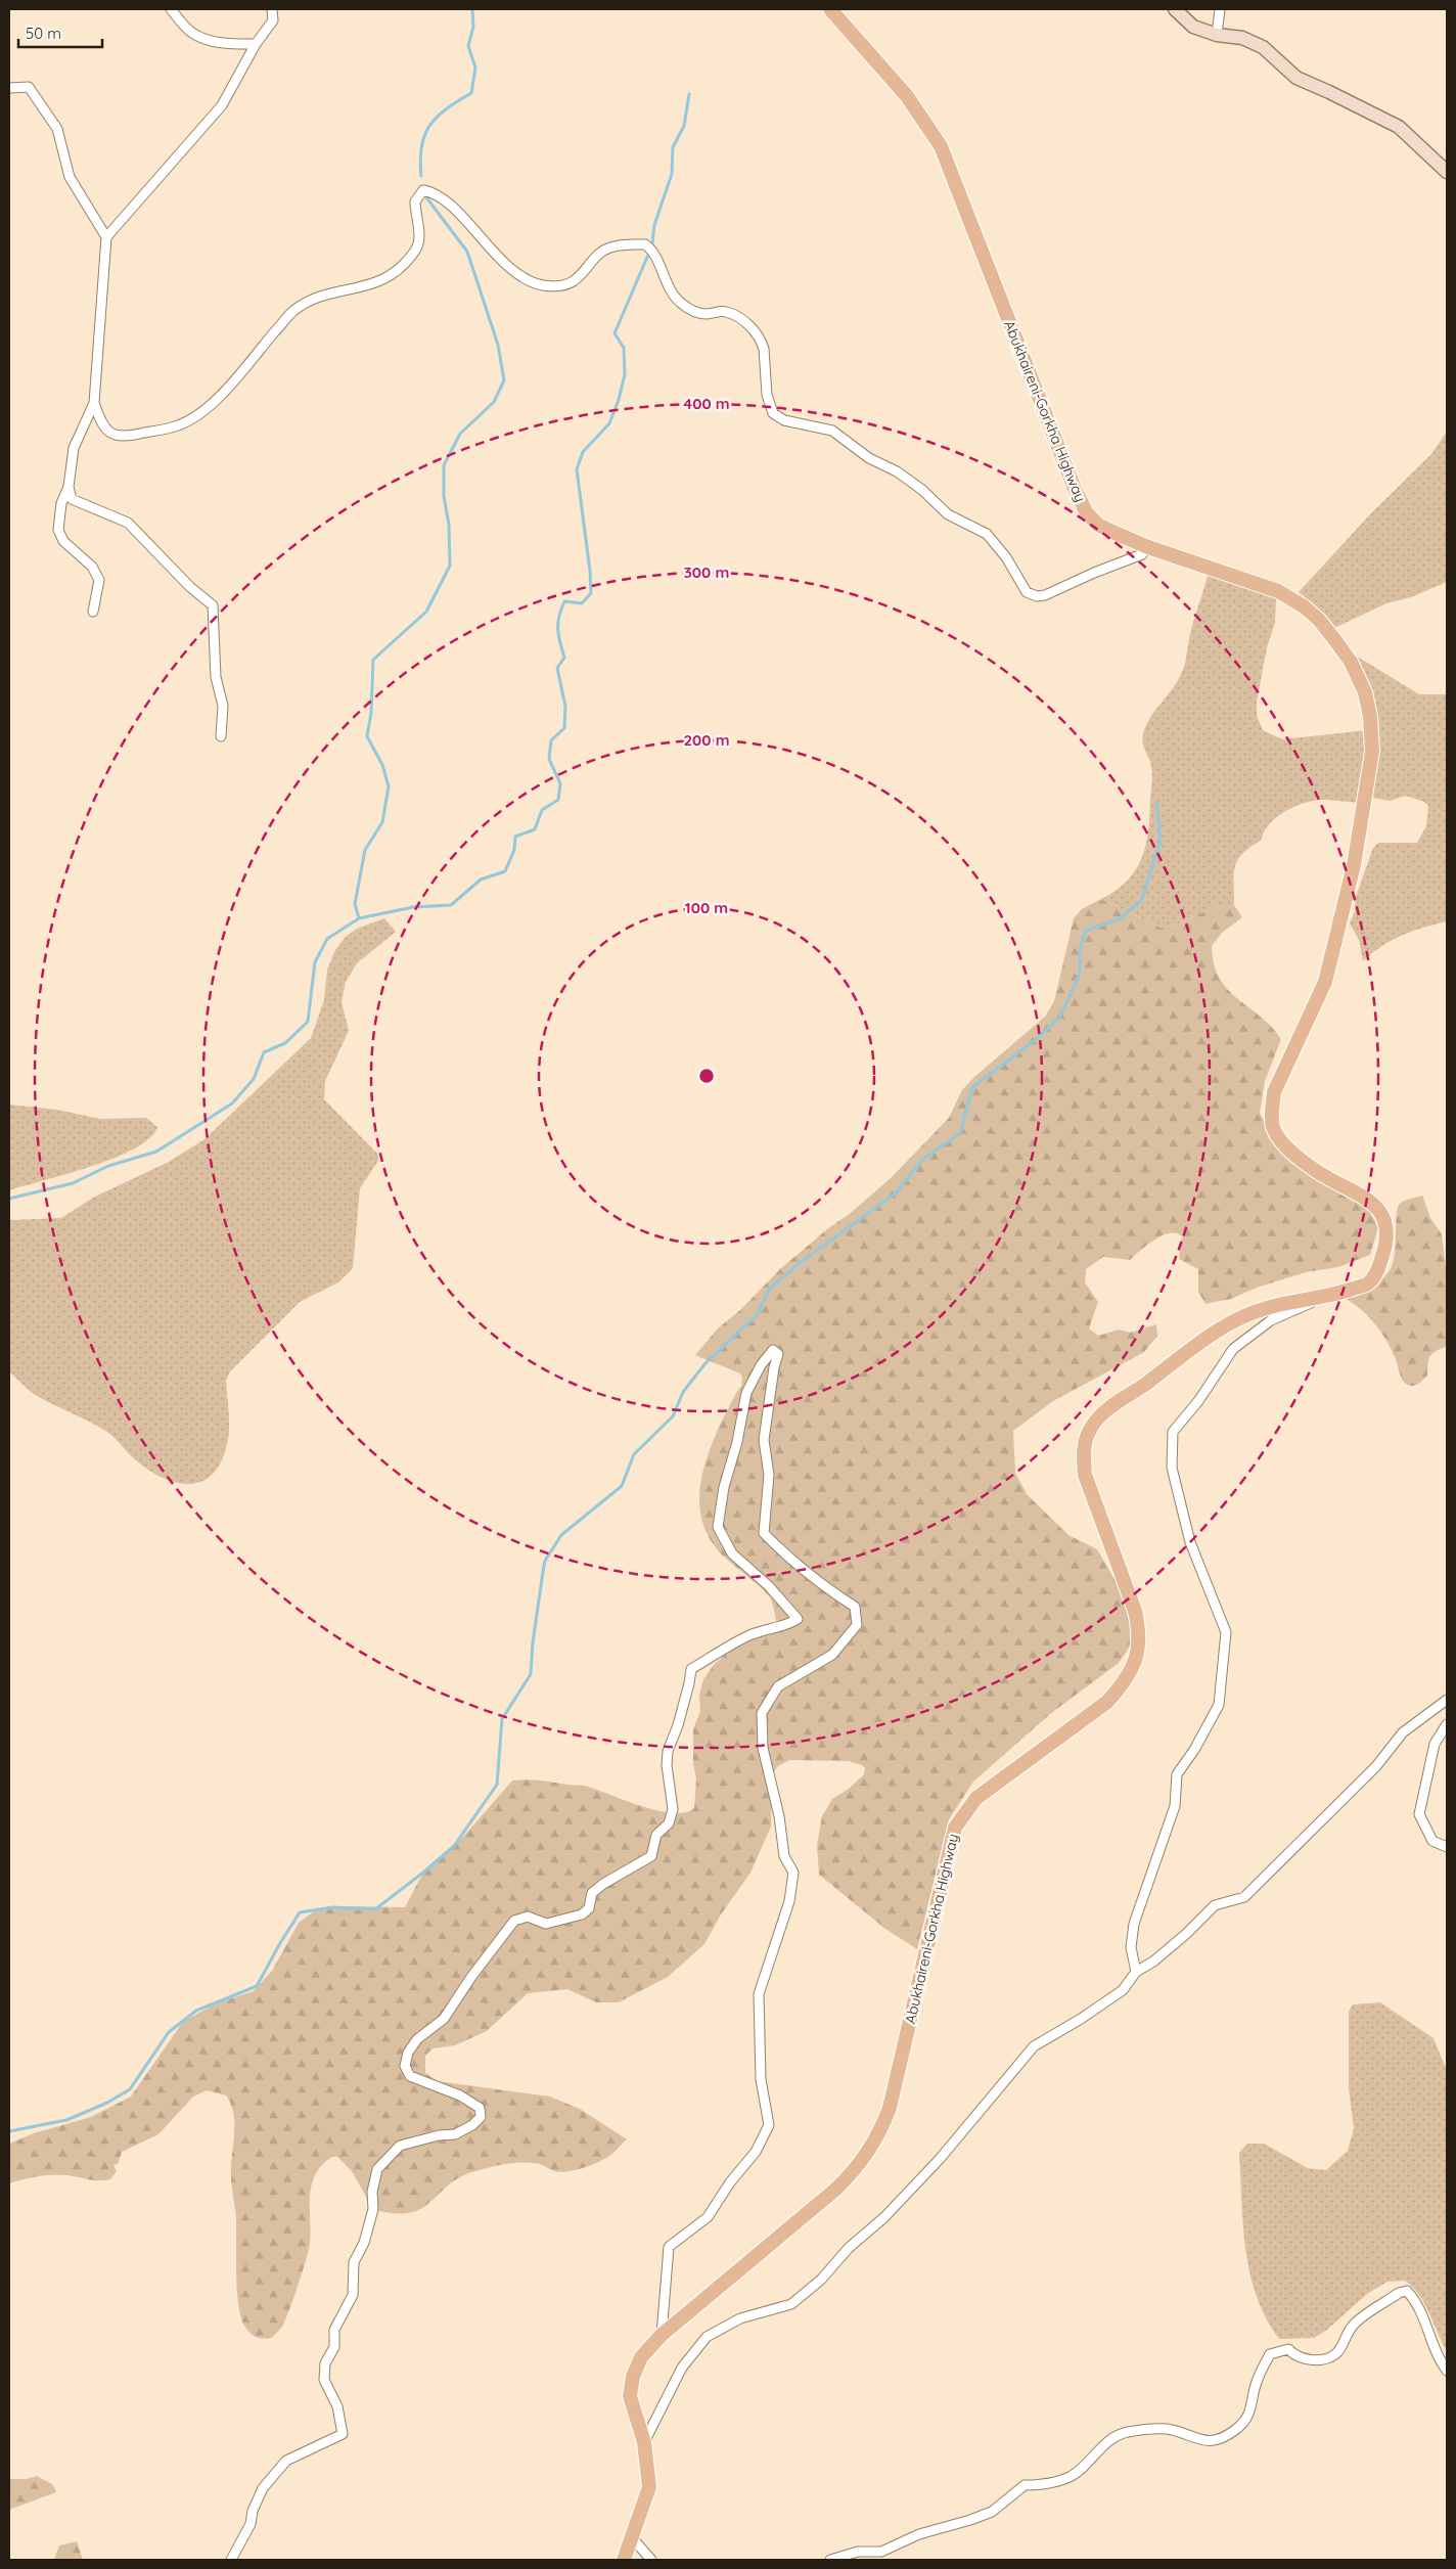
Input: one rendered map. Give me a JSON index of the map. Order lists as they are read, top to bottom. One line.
{"streets":{"main road":["Abukhaireni-Gorkha Highway"]},"scale_bar":"50 m","rings":["400 m","300 m","200 m","100 m"]}
